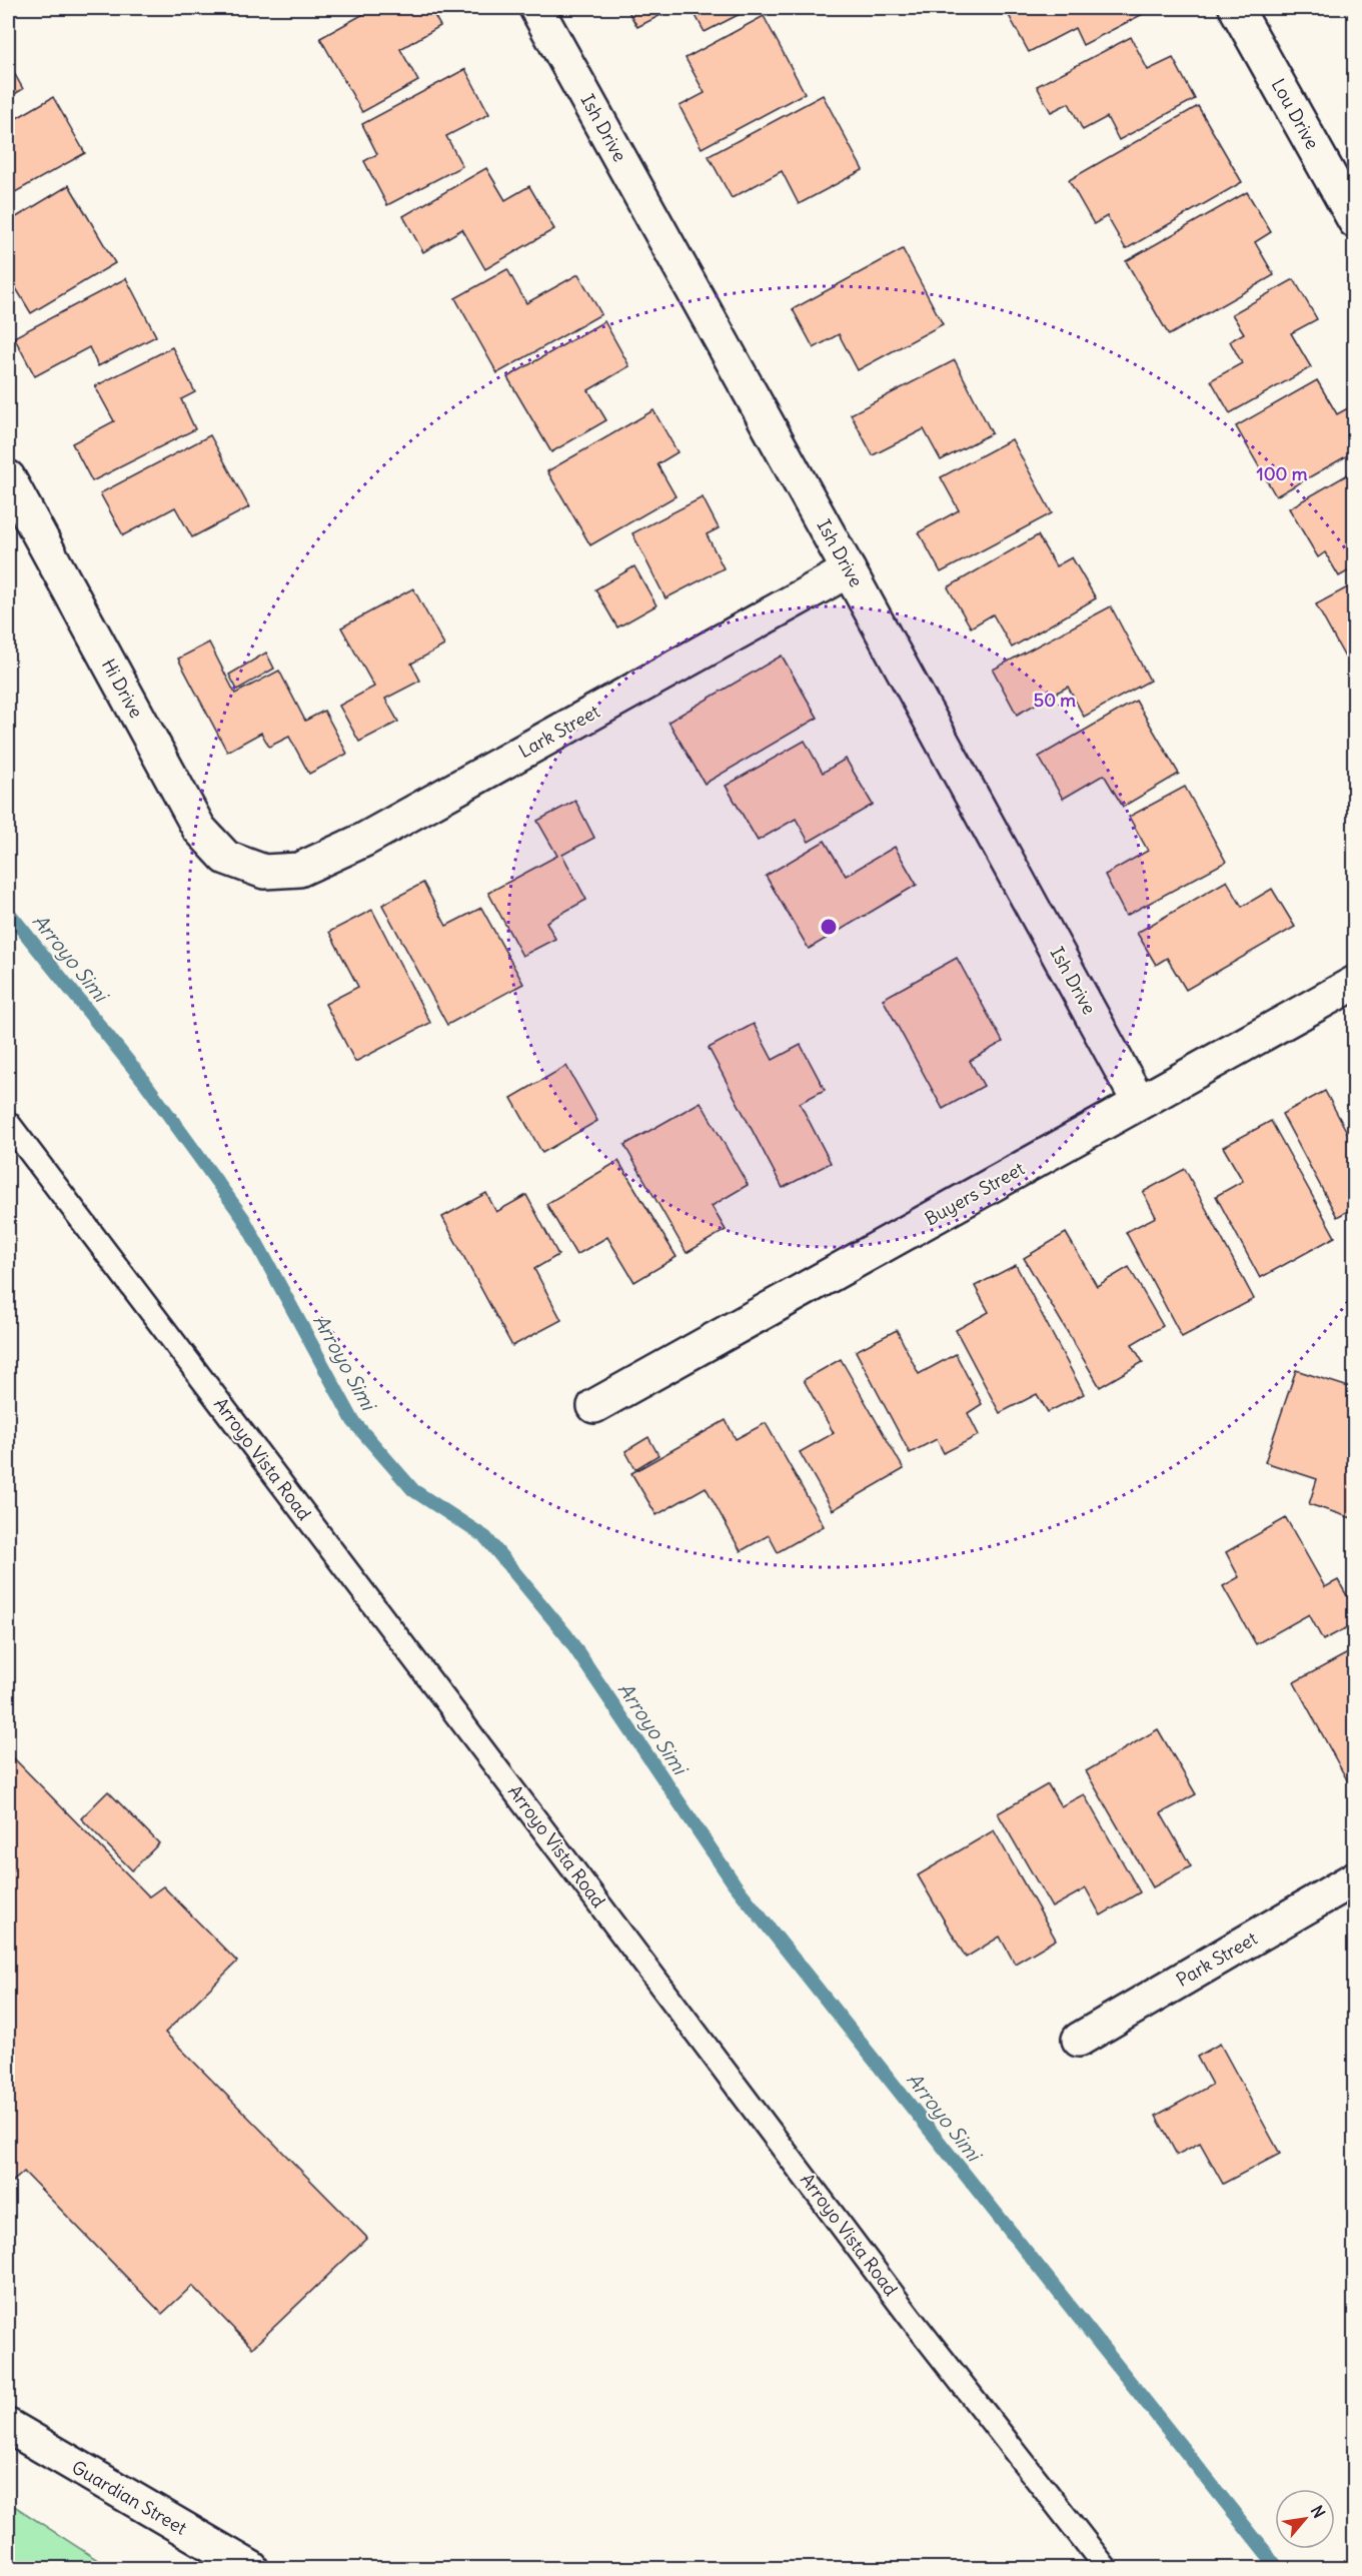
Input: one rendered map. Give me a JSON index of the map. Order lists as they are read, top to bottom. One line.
{"streets":{"street":["Lou Drive","Ish Drive","Hi Drive","Lark Street","Buyers Street","Park Street","Guardian Street"],"lane":["Arroyo Vista Road"]},"crossings":[["Ish Drive","Lark Street"],["Ish Drive","Buyers Street"],["Hi Drive","Lark Street"]],"water":["Arroyo Simi"],"north":"top right","rings":["100 m","50 m"]}
